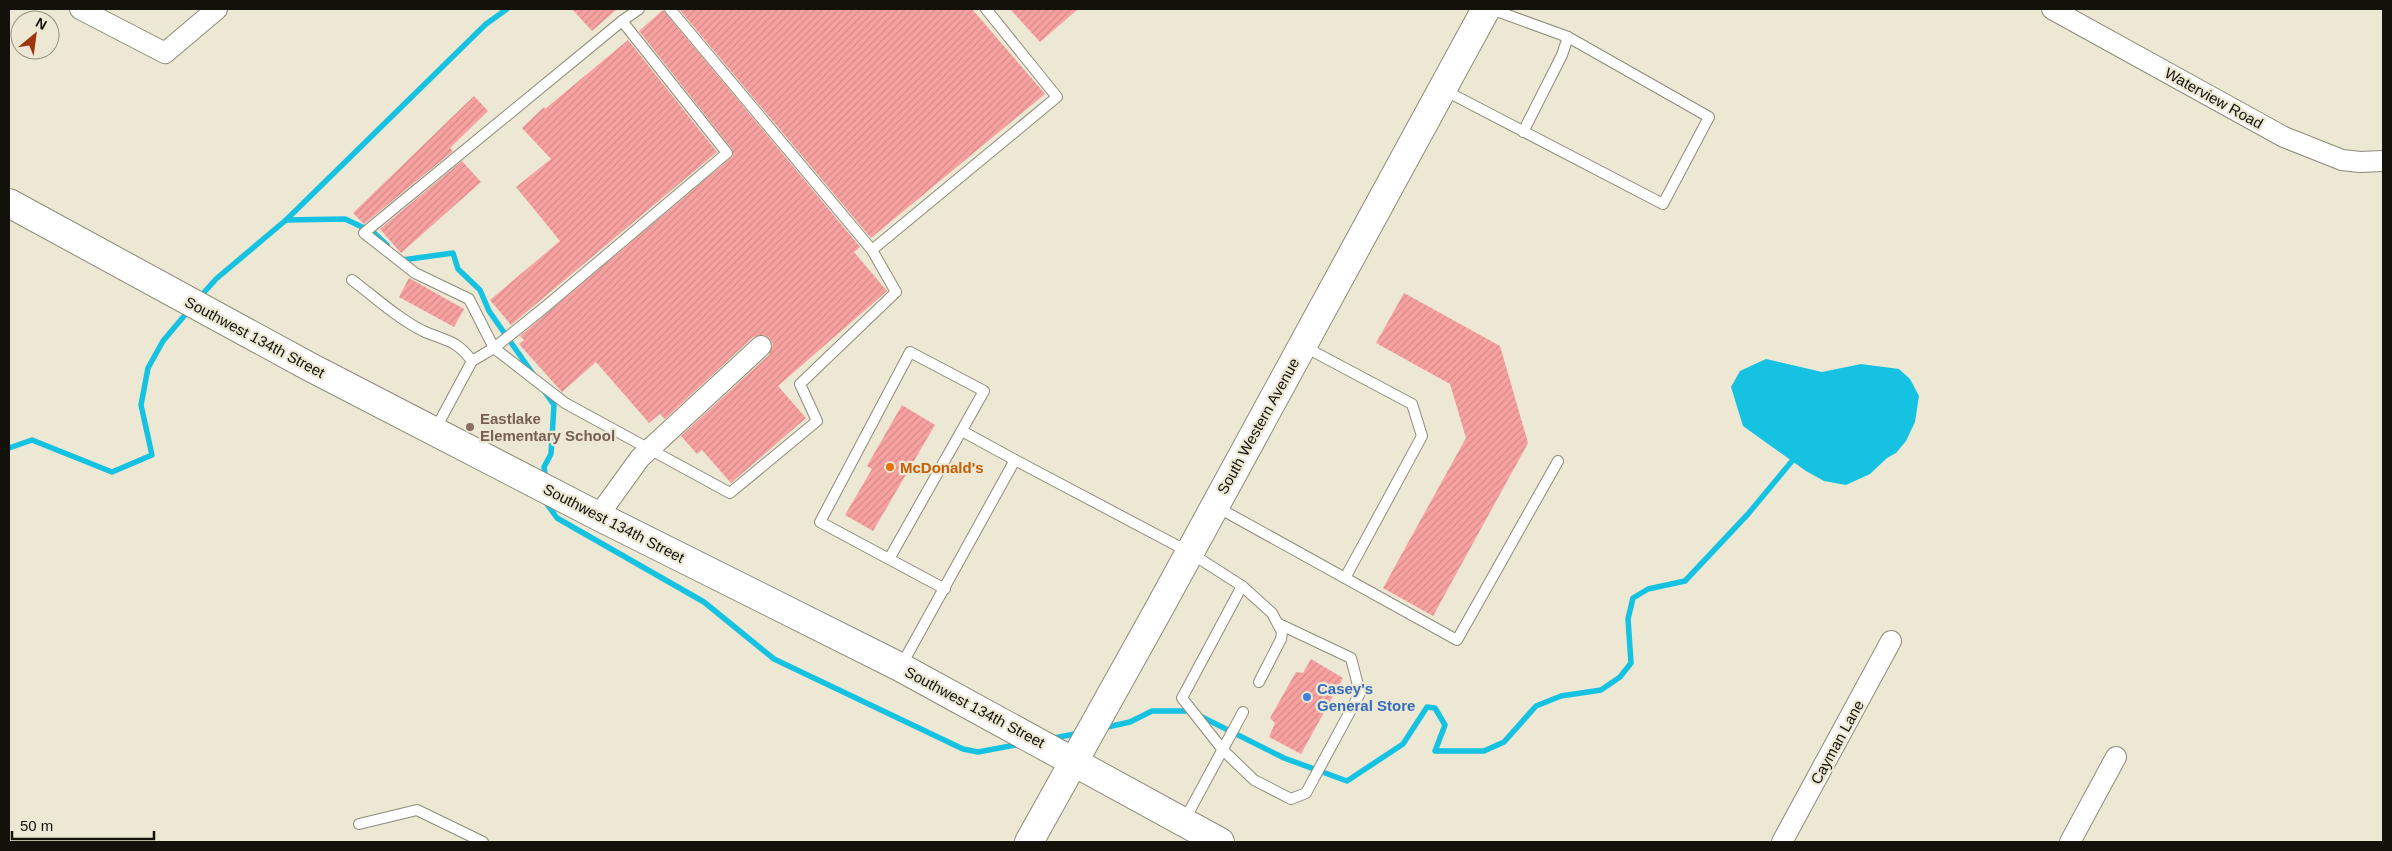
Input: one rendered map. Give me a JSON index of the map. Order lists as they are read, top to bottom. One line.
{"streets":{"main road":["Southwest 134th Street","South Western Avenue"],"street":["Waterview Road","Cayman Lane"]},"crossings":[["Southwest 134th Street","South Western Avenue"]],"places":["Eastlake Elementary School","McDonald's","Casey's General Store"],"scale_bar":"50 m","north":"top right"}
